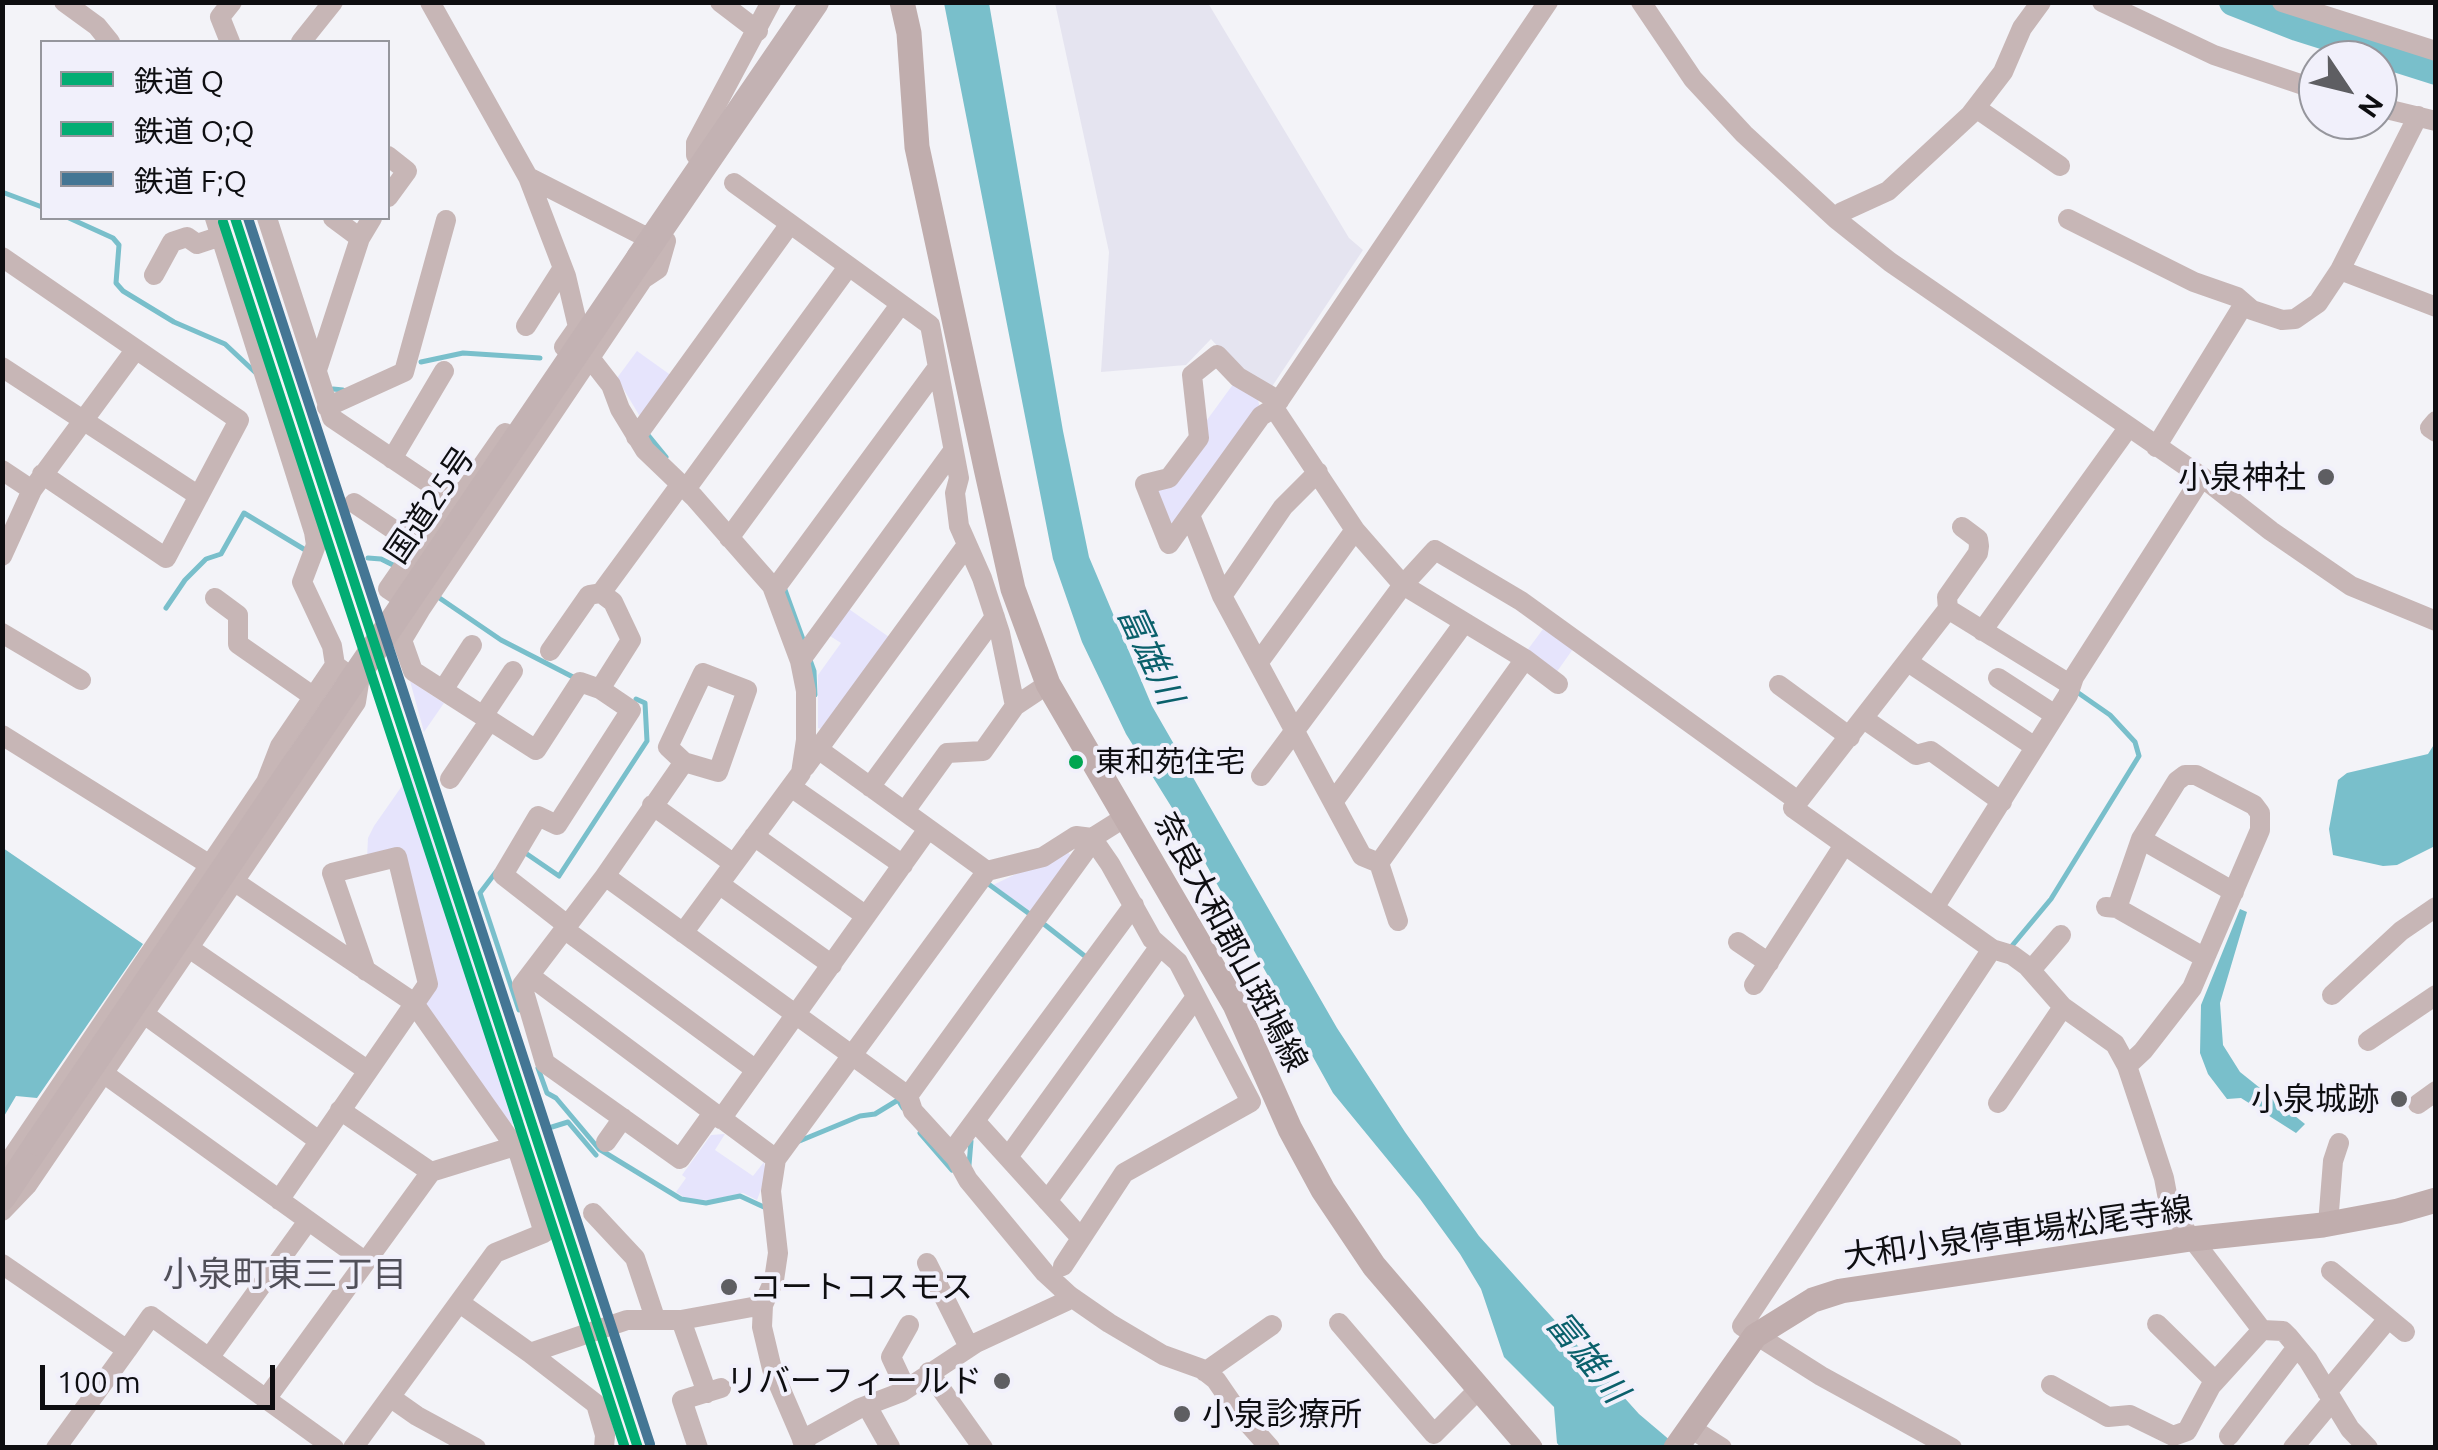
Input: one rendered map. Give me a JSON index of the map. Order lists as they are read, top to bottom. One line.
{"streets":{"highway":["国道25号"],"main road":["奈良大和郡山斑鳩線","大和小泉停車場松尾寺線"]},"districts":["小泉町東三丁目"],"water":["富雄川"],"places":["小泉神社","東和苑住宅","小泉城跡","コートコスモス","リバーフィールド","小泉診療所"],"lines":["rail line Q","rail line F;Q","rail line O;Q"],"legend":["鉄道 Q","鉄道 O;Q","鉄道 F;Q"],"scale_bar":"100 m","north":"bottom right"}
